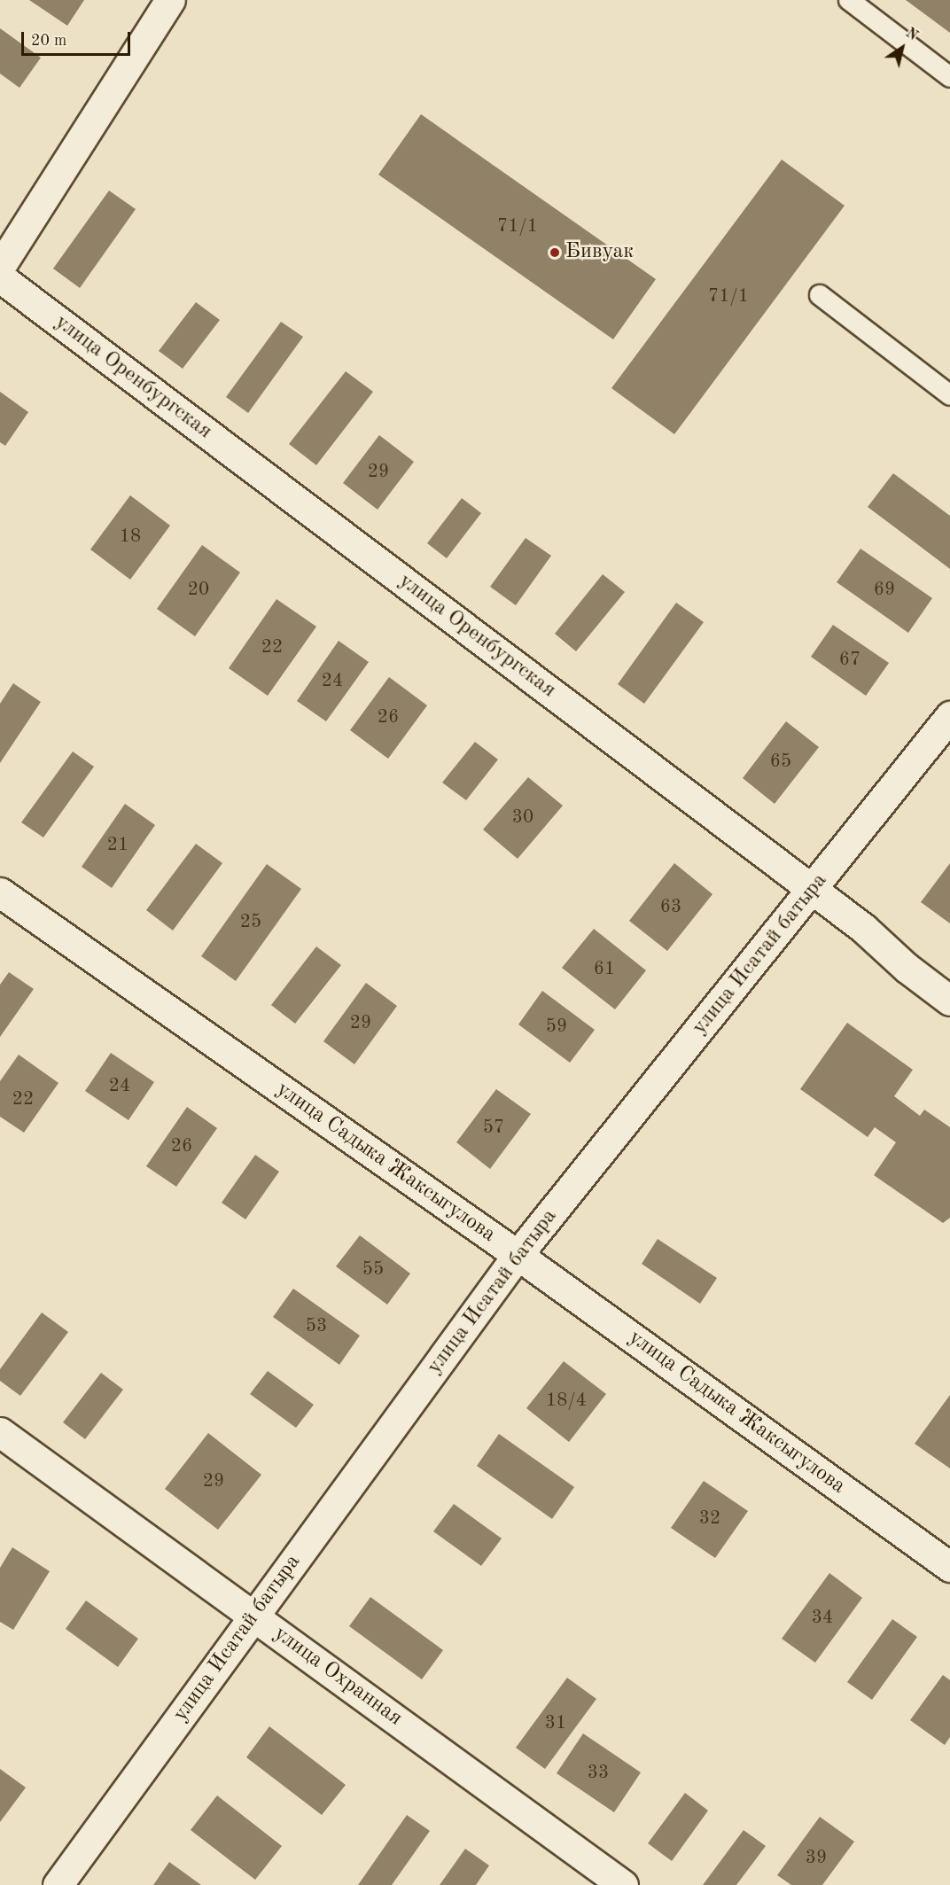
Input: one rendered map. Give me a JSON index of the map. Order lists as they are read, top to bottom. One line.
{"streets":{"street":["улица Оренбургская","улица Исатай батыра","улица Садыка Жаксыгулова","улица Охранная"]},"crossings":[["улица Оренбургская","улица Исатай батыра"],["улица Исатай батыра","улица Садыка Жаксыгулова"],["улица Исатай батыра","улица Охранная"]],"places":["Бивуак"],"house_numbers":["71/1","71/1","29","18","20","69","22","67","24","26","65","30","21","63","25","61","29","59","24","22","57","26","55","53","18/4","29","32","34","31","33","39"],"scale_bar":"20 m","north":"top right"}
